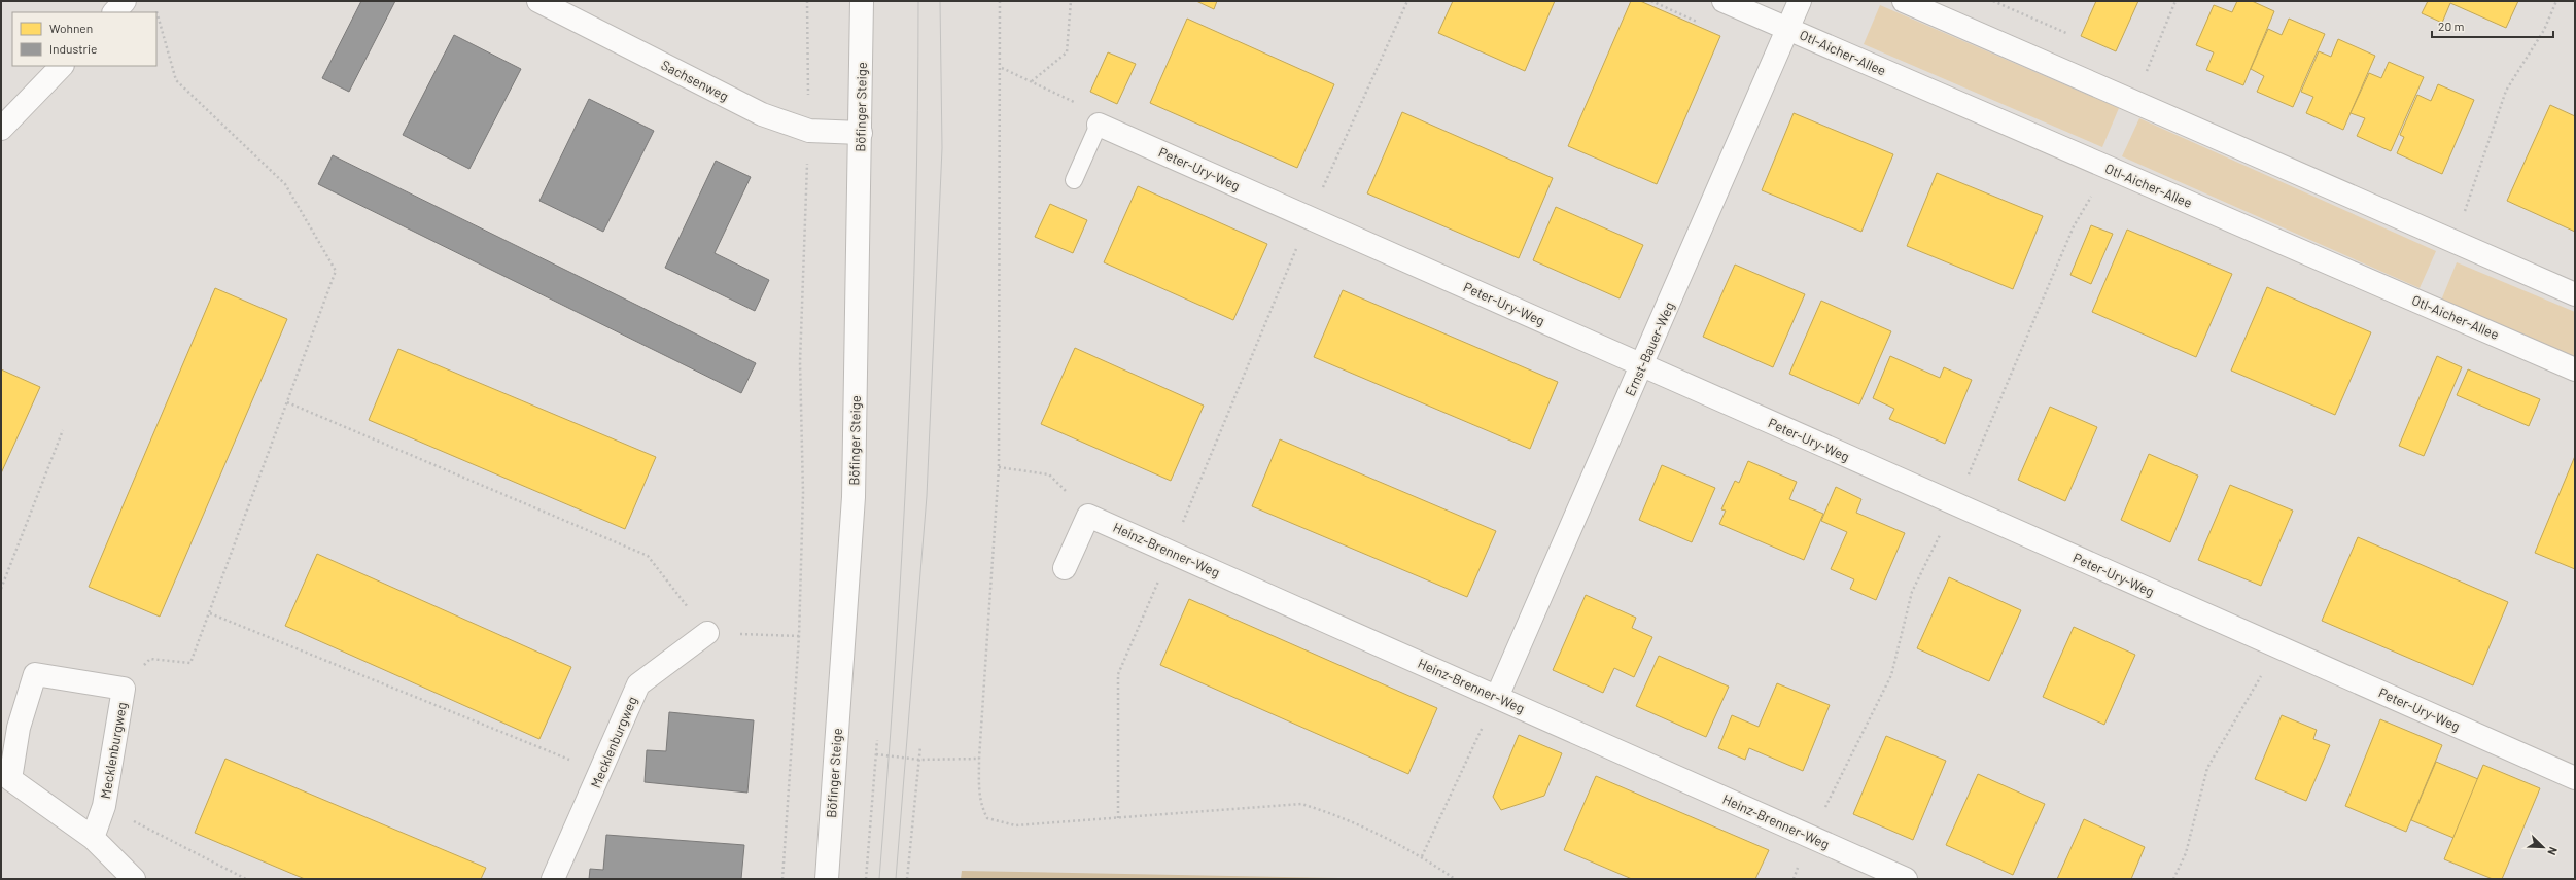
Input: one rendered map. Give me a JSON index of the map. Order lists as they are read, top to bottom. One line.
{"streets":{"street":["Otl-Aicher-Allee","Sachsenweg","Böfinger Steige","Peter-Ury-Weg","Ernst-Bauer-Weg","Heinz-Brenner-Weg","Mecklenburgweg"]},"crossings":[["Otl-Aicher-Allee","Ernst-Bauer-Weg"],["Sachsenweg","Böfinger Steige"],["Peter-Ury-Weg","Ernst-Bauer-Weg"],["Ernst-Bauer-Weg","Heinz-Brenner-Weg"]],"legend":["Wohnen","Industrie"],"scale_bar":"20 m","north":"bottom right"}
